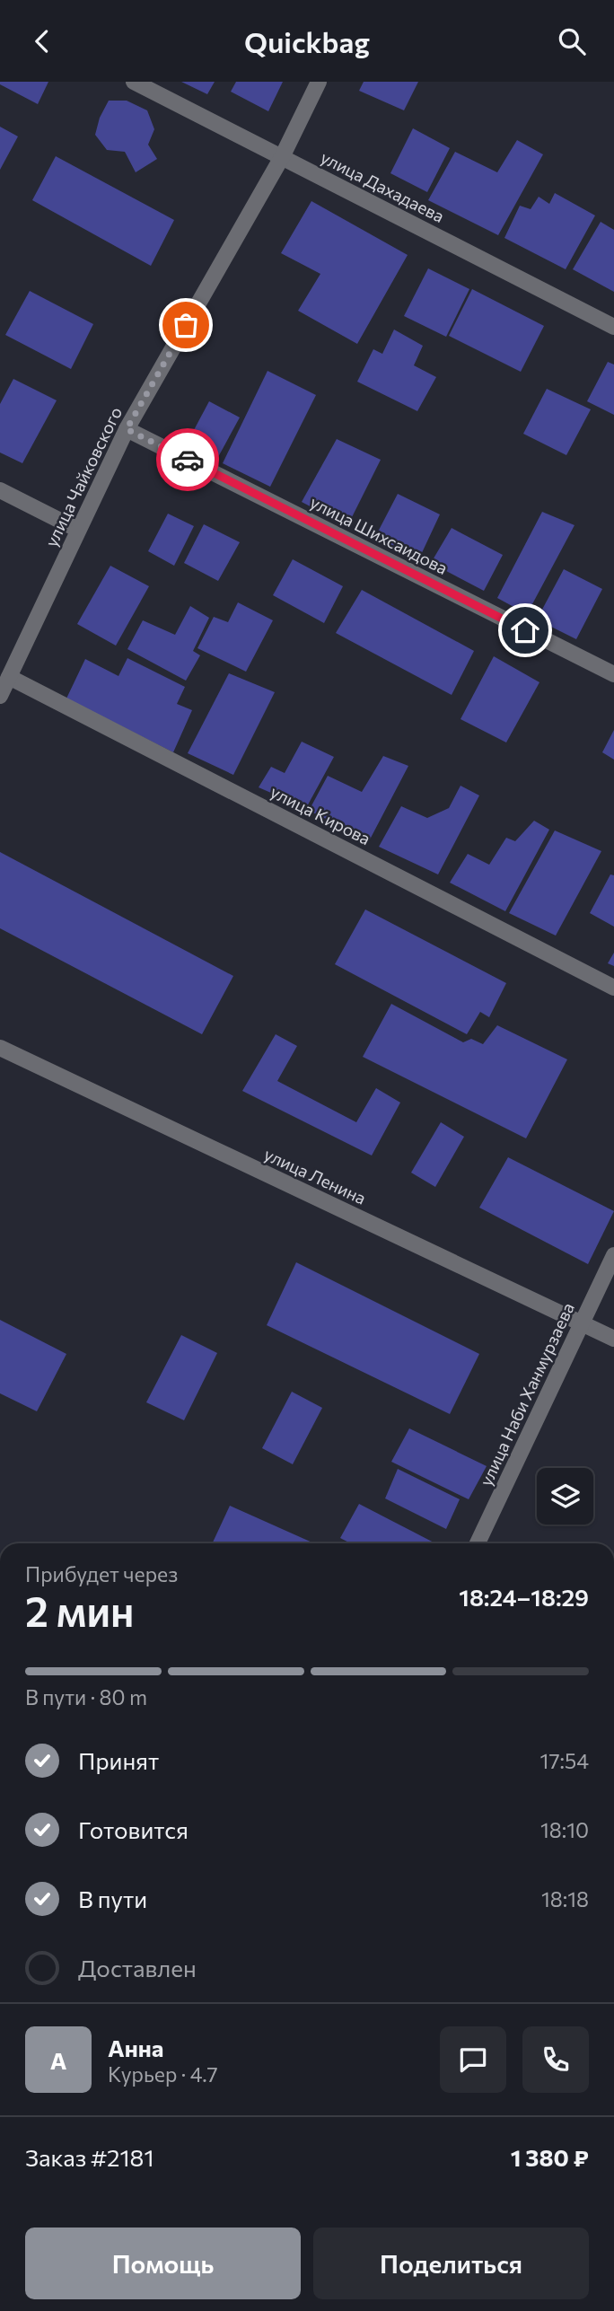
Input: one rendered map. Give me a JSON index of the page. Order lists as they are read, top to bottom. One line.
{"streets":{"street":["улица Дахадаева","улица Чайковского","улица Шихсаидова","улица Кирова","улица Ленина","улица Наби Ханмурзаева"]},"crossings":[["улица Дахадаева","улица Чайковского"],["улица Чайковского","улица Шихсаидова"],["улица Чайковского","улица Кирова"],["улица Ленина","улица Наби Ханмурзаева"]],"page":{"header":"Quickbag","heading":["2 мин","Прибудет через","18:24–18:29"],"panel":["Анна","Курьер · 4.7","Заказ #2181","1 380 ₽"],"bar":"В пути · 80 m","list":[["Принят","17:54"],["Готовится","18:10"],["В пути","18:18"],"Доставлен"],"round":"А","buttons":["Помощь","Поделиться"]}}
